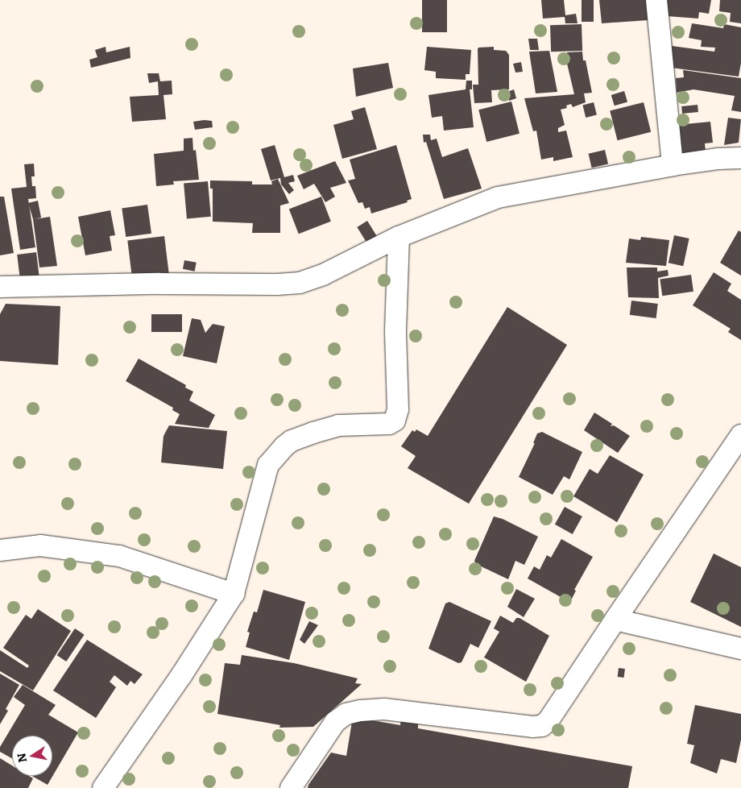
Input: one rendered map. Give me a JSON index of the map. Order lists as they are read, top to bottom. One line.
{"north":"left"}
